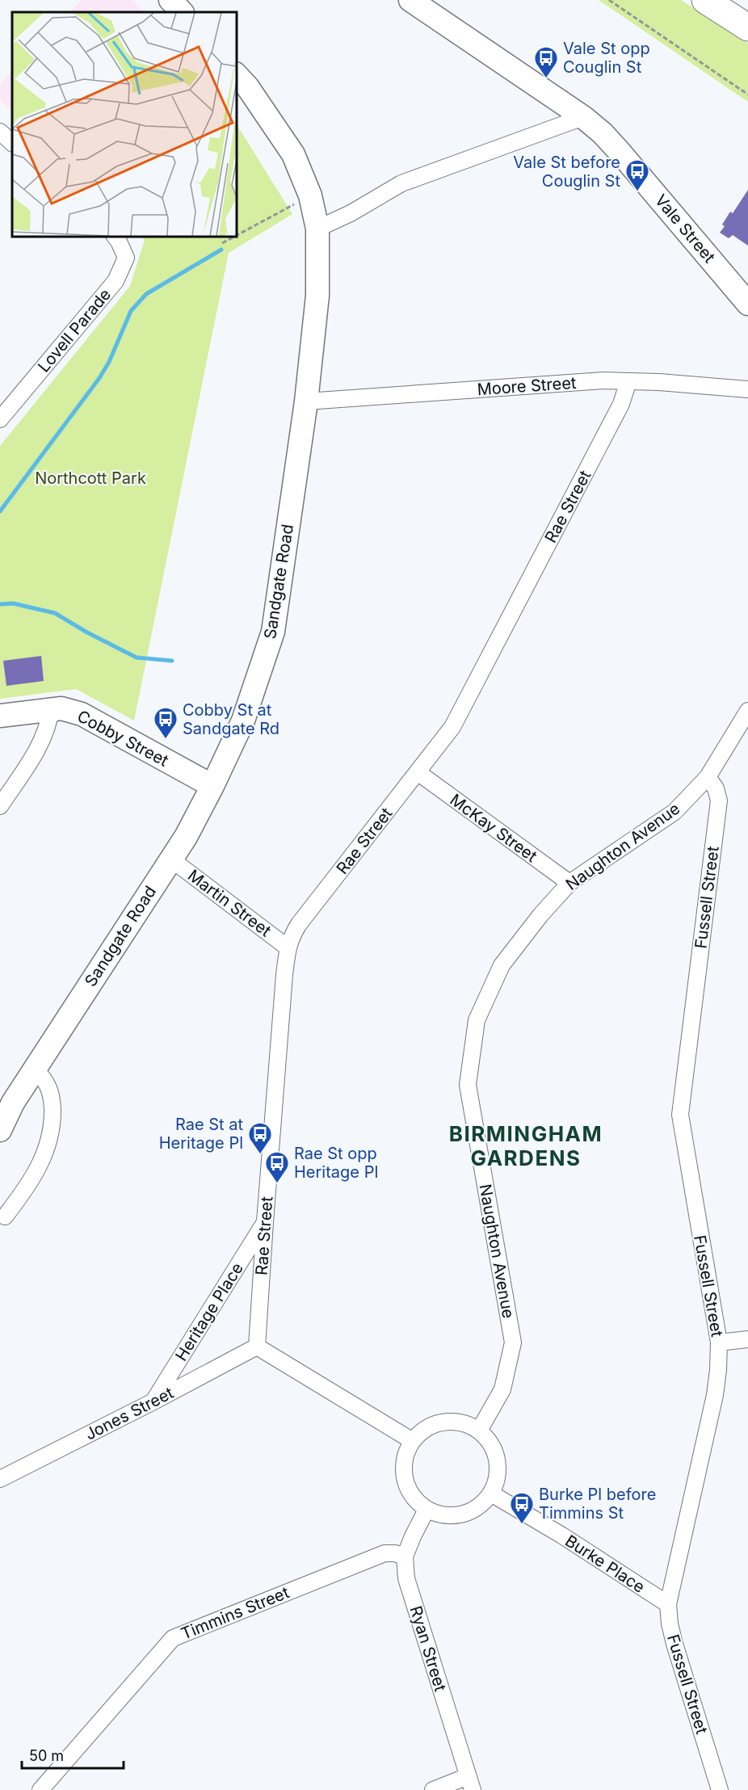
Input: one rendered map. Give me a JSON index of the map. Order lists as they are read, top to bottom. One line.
{"streets":{"main road":["Vale Street","Sandgate Road","Cobby Street"],"street":["Lovell Parade","Moore Street","Rae Street","McKay Street","Naughton Avenue","Fussell Street","Martin Street","Heritage Place","Jones Street","Burke Place","Timmins Street","Ryan Street"]},"crossings":[["Moore Street","Rae Street"],["Moore Street","Sandgate Road"],["Rae Street","McKay Street"],["Rae Street","Martin Street"],["Rae Street","Heritage Place"],["Rae Street","Jones Street"],["Sandgate Road","Cobby Street"],["Sandgate Road","Martin Street"],["McKay Street","Naughton Avenue"],["Naughton Avenue","Fussell Street"],["Naughton Avenue","Burke Place"],["Fussell Street","Burke Place"],["Heritage Place","Jones Street"],["Timmins Street","Ryan Street"]],"districts":["BIRMINGHAM GARDENS"],"parks":["Northcott Park"],"places":{"bus stop":["Vale St opp Couglin St","Vale St before Couglin St","Cobby St at Sandgate Rd","Rae St at Heritage Pl","Rae St opp Heritage Pl","Burke Pl before Timmins St"]},"scale_bar":"50 m"}
